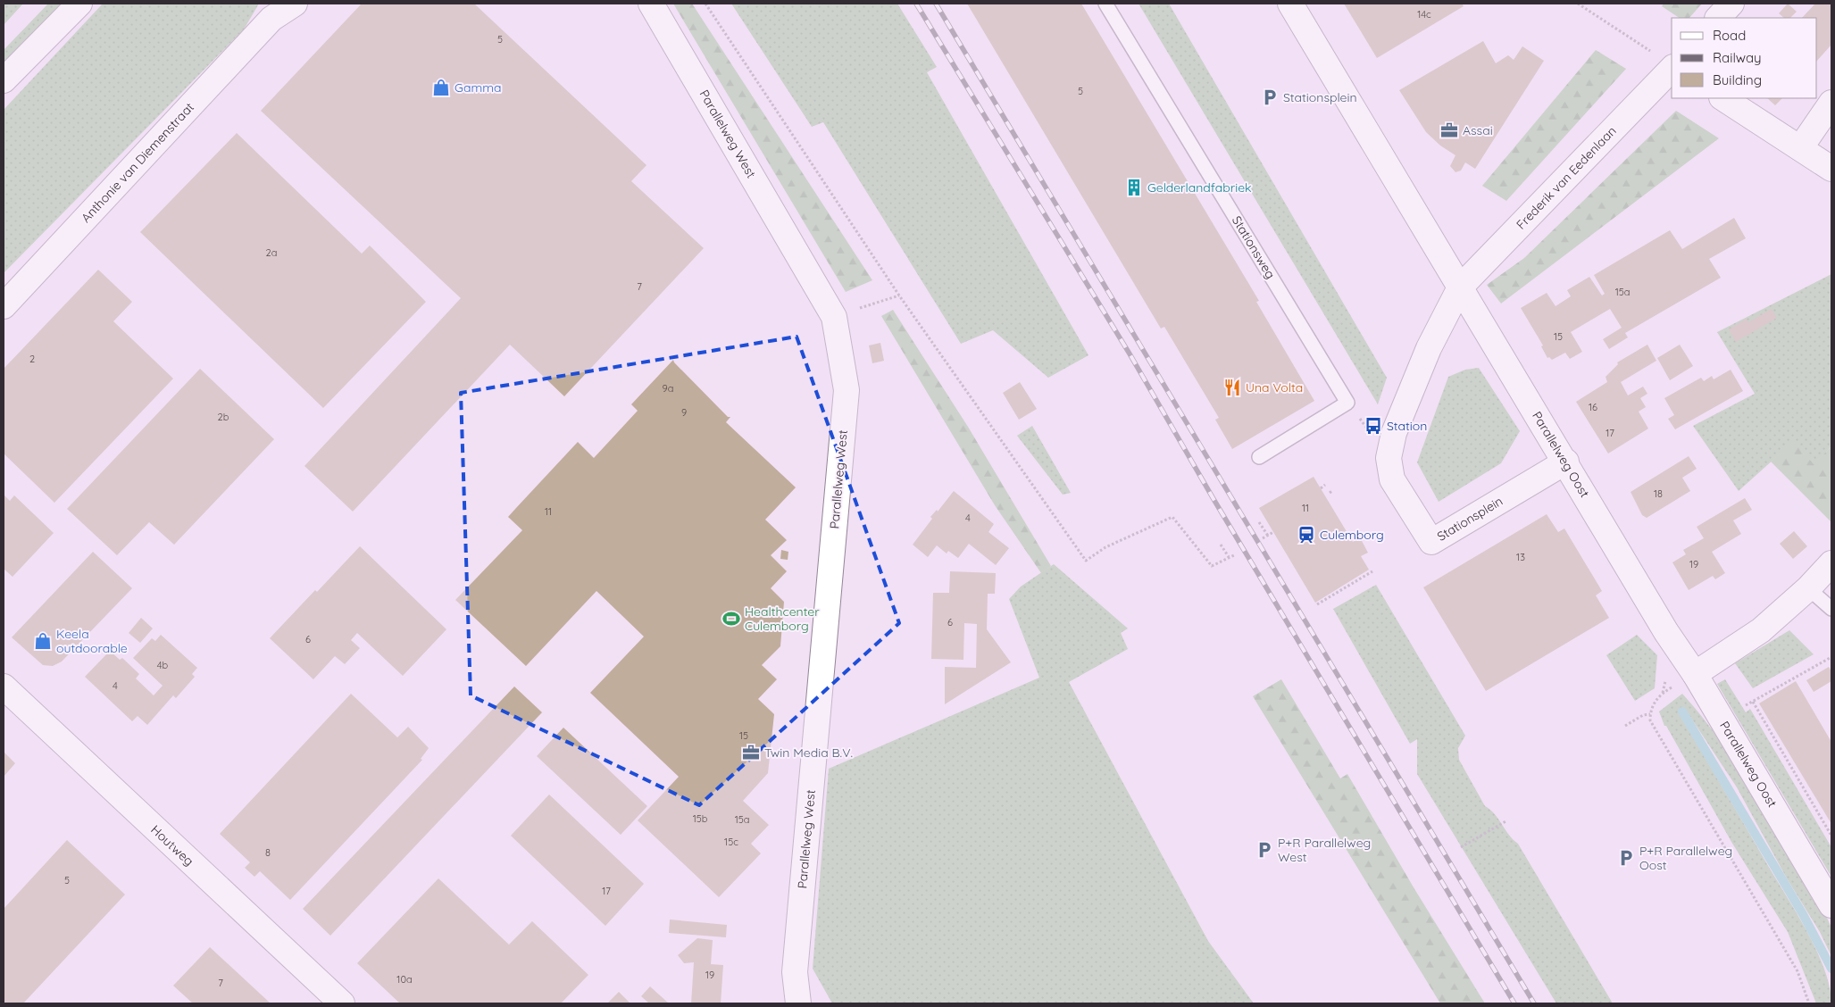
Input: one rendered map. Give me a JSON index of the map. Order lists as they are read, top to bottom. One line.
{"streets":{"street":["Parallelweg West","Anthonie van Diemenstraat","Frederik van Eedenlaan","Parallelweg Oost","Stationsplein","Houtweg"],"lane":["Stationsweg"]},"crossings":[["Frederik van Eedenlaan","Parallelweg Oost"],["Frederik van Eedenlaan","Stationsplein"],["Parallelweg Oost","Stationsplein"]],"places":{"shop":["Gamma","Keela outdoorable"],"parking":["Stationsplein","P+R Parallelweg West","P+R Parallelweg Oost"],"office":["Assai","Twin Media B.V."],"building":["Gelderlandfabriek"],"restaurant":["Una Volta"],"bus stop":["Station"],"station":["Culemborg"],"sports":["Healthcenter Culemborg"]},"house_numbers":["14c","5","5","2a","7","15a","15","2","9a","16","9","2b","17","18","11","11","4","13","19","6","6","4b","4","15","15b","15a","15c","8","5","17","19","10a","7"],"legend":["Road","Railway","Building"]}
